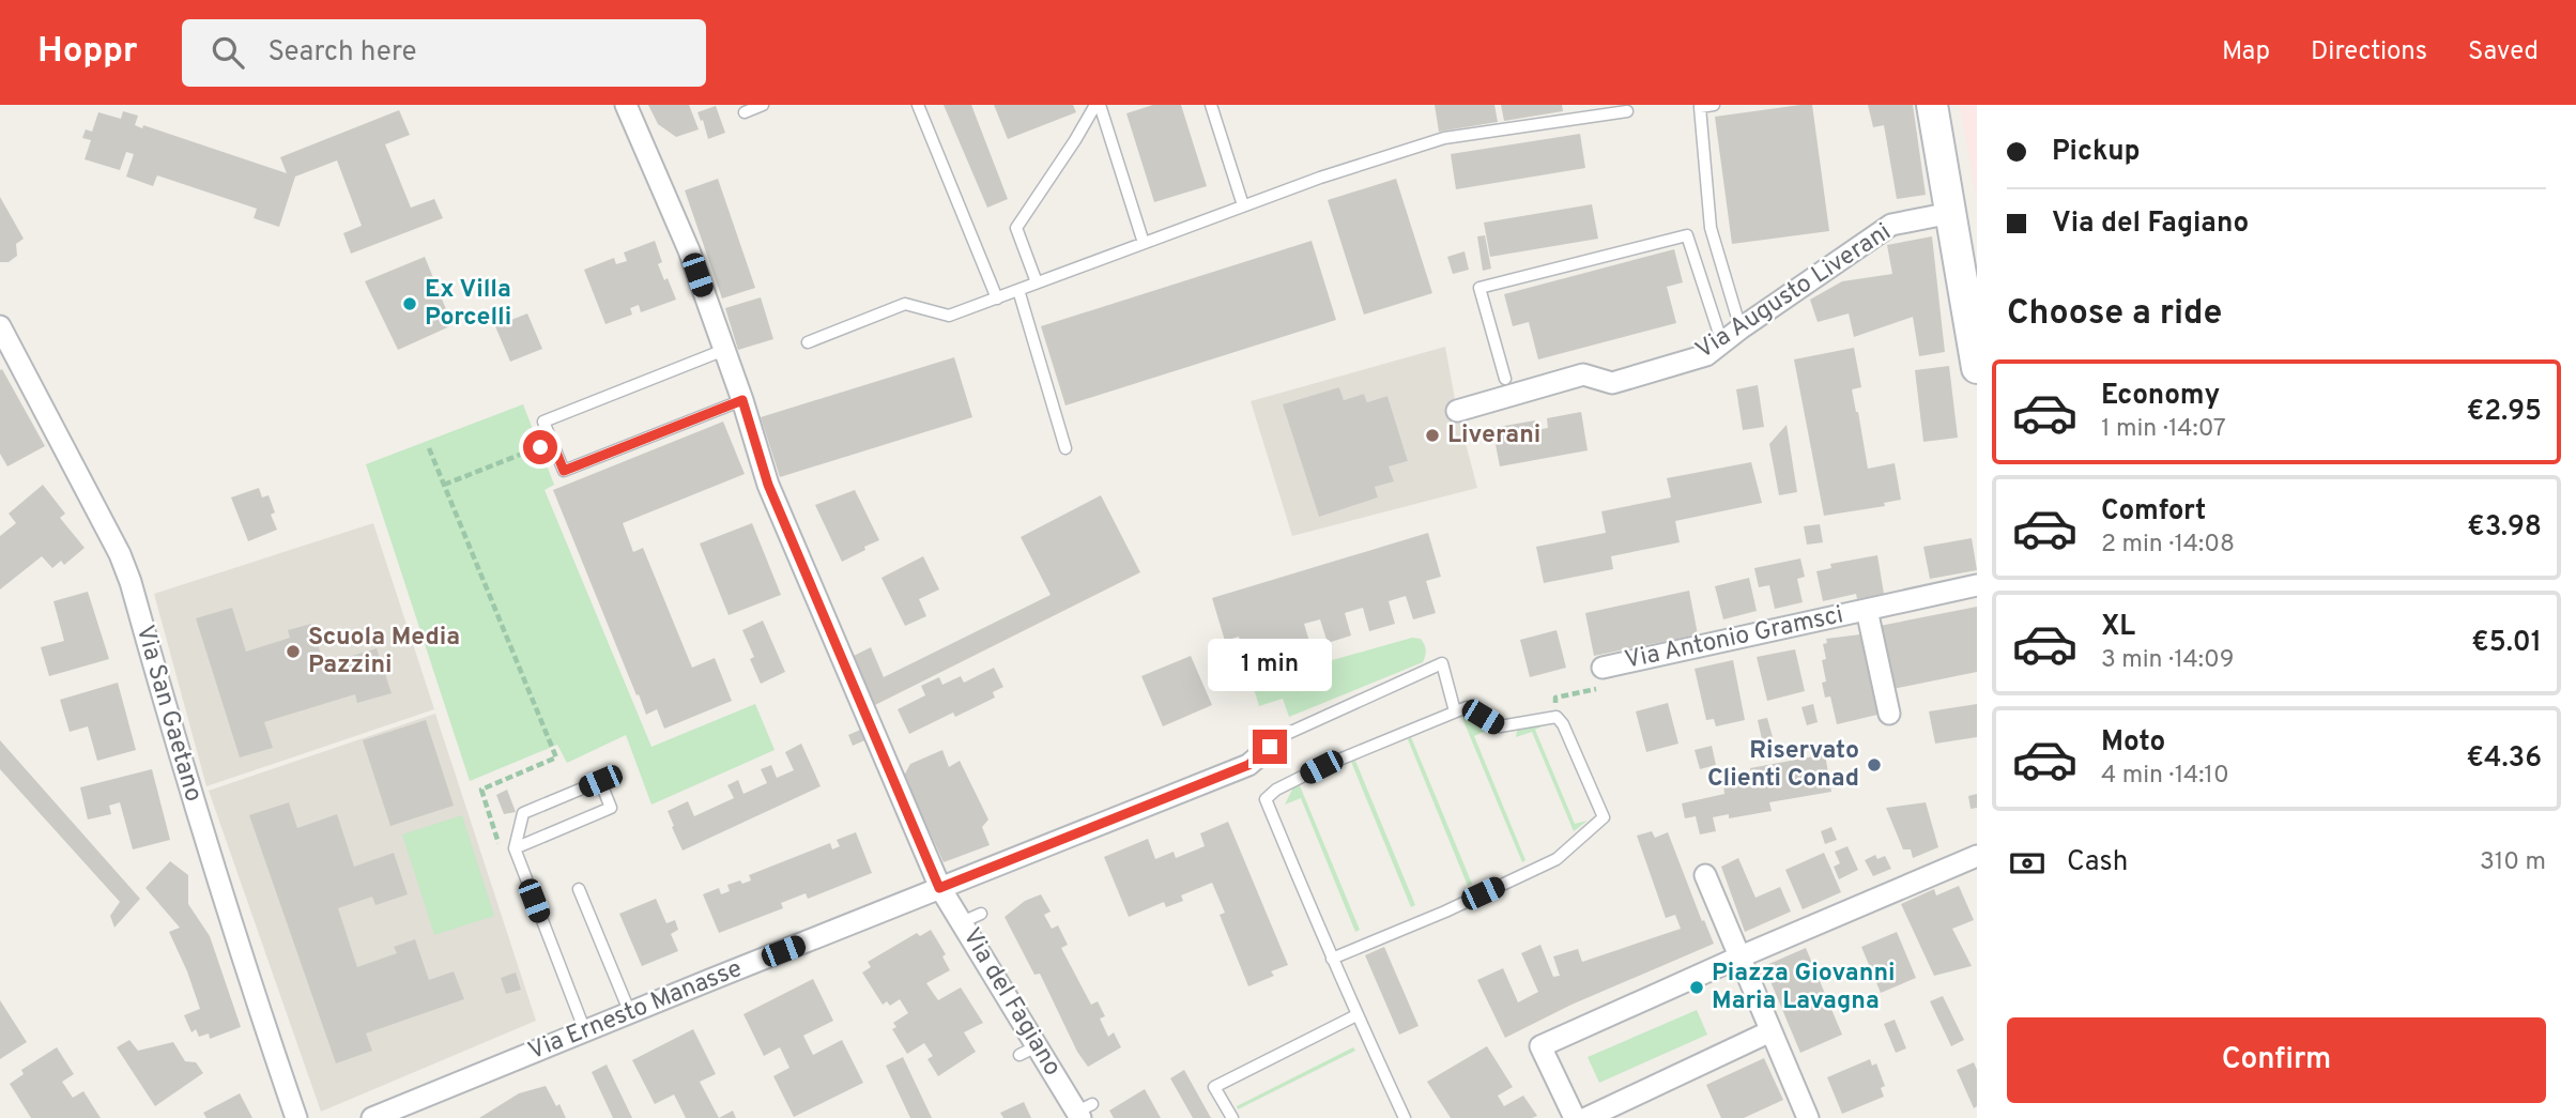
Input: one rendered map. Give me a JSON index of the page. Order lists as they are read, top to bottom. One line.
{"streets":{"street":["Via Augusto Liverani","Via Antonio Gramsci","Via San Gaetano","Via del Fagiano","Via Ernesto Manasse"]},"crossings":[["Via del Fagiano","Via Ernesto Manasse"]],"places":["Ex Villa Porcelli","Liverani","Scuola Media Pazzini","Riservato Clienti Conad","Piazza Giovanni Maria Lavagna"],"page":{"header":"Hoppr","search":"Search here","nav":["Map","Directions","Saved"],"banner":["Pickup","Via del Fagiano"],"heading":"Choose a ride","list":[{"name":"Economy","note":"1 min · 14:07","value":"€2.95"},{"name":"Comfort","note":"2 min · 14:08","value":"€3.98"},{"name":"XL","note":"3 min · 14:09","value":"€5.01"},{"name":"Moto","note":"4 min · 14:10","value":"€4.36"}],"bubble":"1 min","pay":["Cash","310 m"],"buttons":"Confirm"}}
